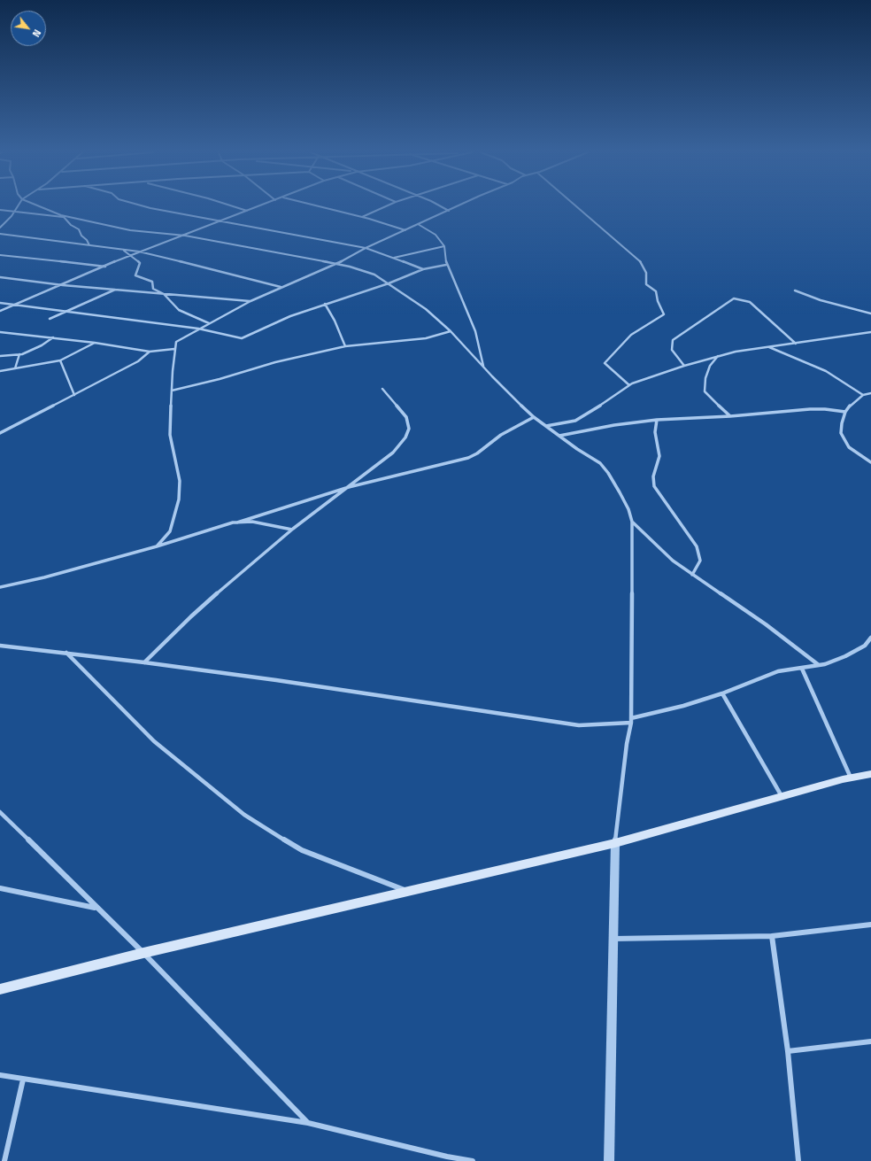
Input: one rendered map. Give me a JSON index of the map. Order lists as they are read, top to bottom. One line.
{"north":"bottom right"}
